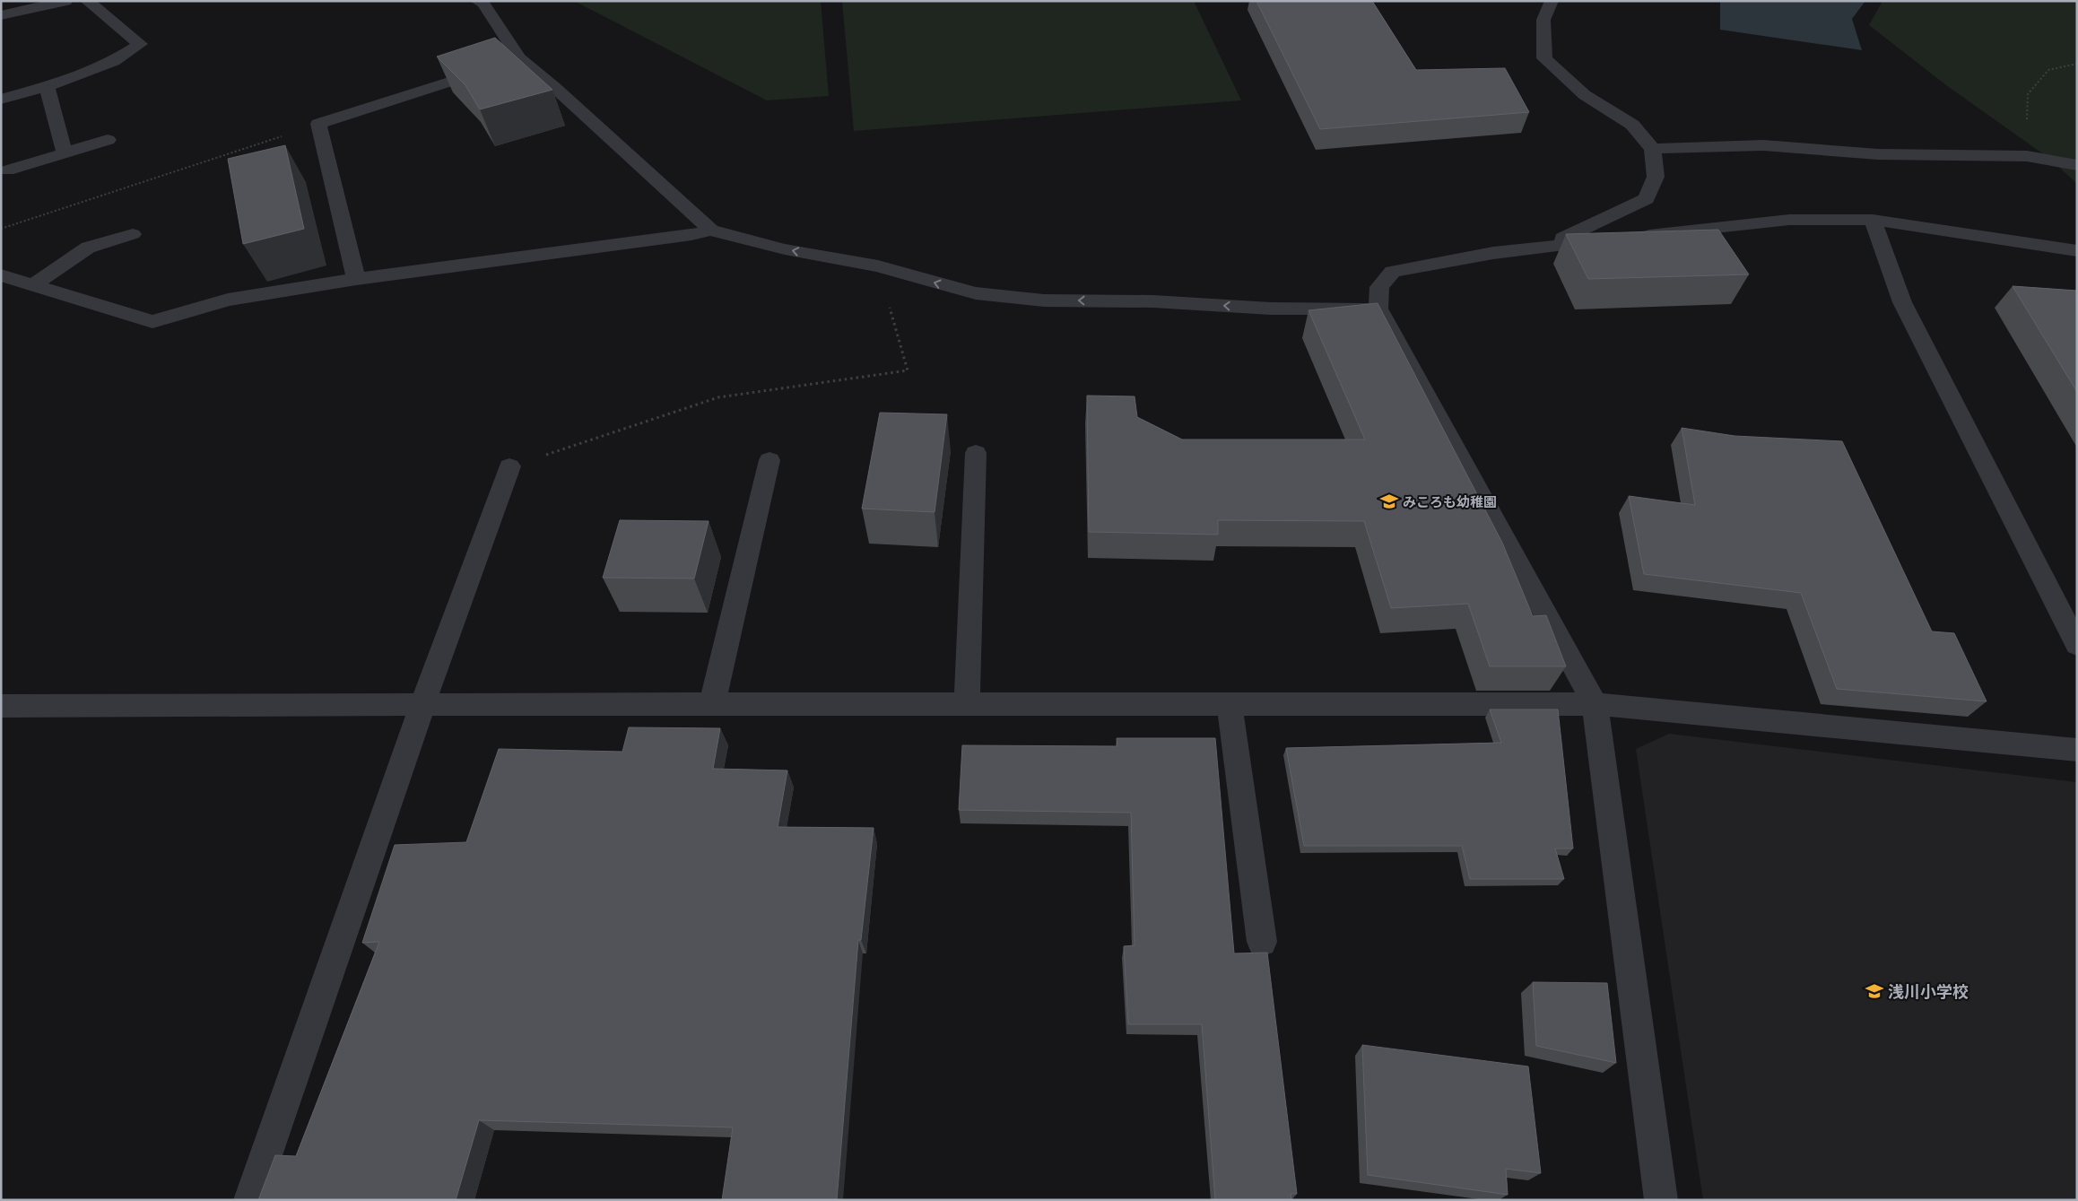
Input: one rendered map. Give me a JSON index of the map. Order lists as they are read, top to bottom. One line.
{"places":{"school or university":["みころも幼稚園","浅川小学校"]}}
